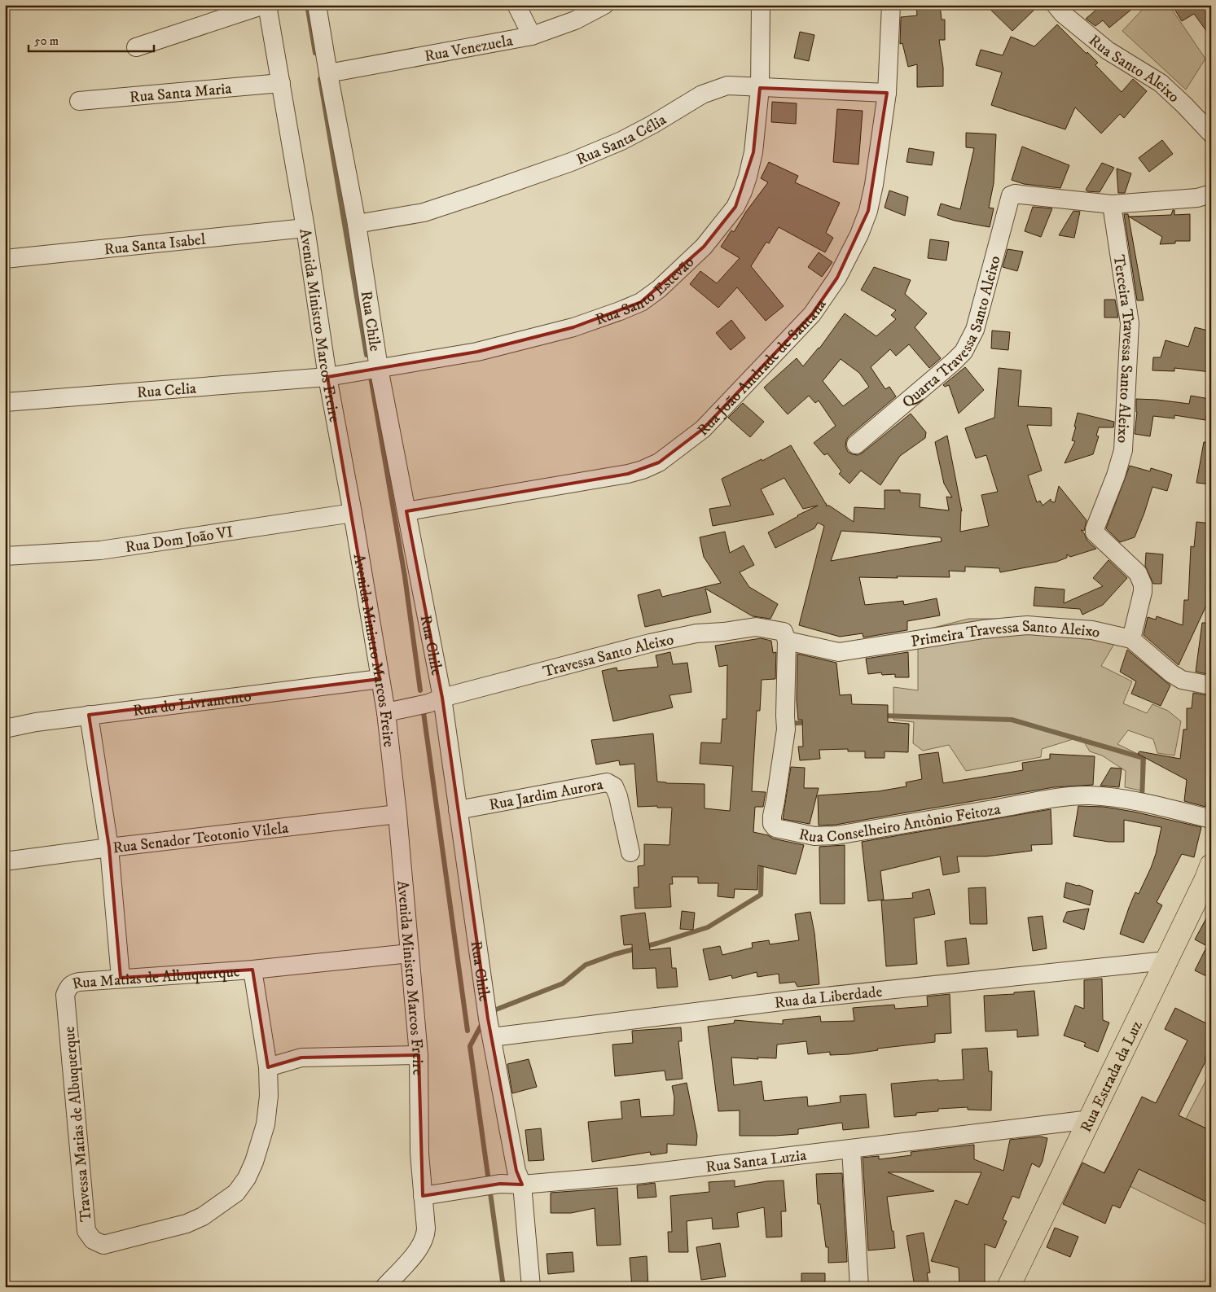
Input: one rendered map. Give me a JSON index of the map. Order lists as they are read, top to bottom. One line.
{"streets":{"main road":["Rua Estrada da Luz"],"street":["Rua Venezuela","Rua Santo Aleixo","Rua Santa Maria","Rua Santa Célia","Rua Santa Isabel","Rua Santo Estevão","Rua Chile","Avenida Ministro Marcos Freire","Quarta Travessa Santo Aleixo","Terceira Travessa Santo Aleixo","Rua João Andrade de Santana","Rua Celia","Rua Dom João VI","Primeira Travessa Santo Aleixo","Travessa Santo Aleixo","Rua do Livramento","Rua Jardim Aurora","Rua Conselheiro Antônio Feitoza","Rua Senador Teotonio Vilela","Rua Matias de Albuquerque","Rua da Liberdade","Travessa Matias de Albuquerque","Rua Santa Luzia"]},"crossings":[["Rua Venezuela","Rua Chile"],["Rua Santa Maria","Avenida Ministro Marcos Freire"],["Rua Santa Célia","Rua Santo Estevão"],["Rua Santa Célia","Rua Chile"],["Rua Santa Célia","Rua João Andrade de Santana"],["Rua Santa Isabel","Avenida Ministro Marcos Freire"],["Rua Santo Estevão","Rua Chile"],["Rua Santo Estevão","Avenida Ministro Marcos Freire"],["Rua Santo Estevão","Rua Celia"],["Rua Chile","Rua João Andrade de Santana"],["Rua Chile","Travessa Santo Aleixo"],["Rua Chile","Rua Jardim Aurora"],["Rua Chile","Rua da Liberdade"],["Rua Chile","Rua Santa Luzia"],["Avenida Ministro Marcos Freire","Rua Celia"],["Avenida Ministro Marcos Freire","Rua Dom João VI"],["Avenida Ministro Marcos Freire","Rua do Livramento"],["Avenida Ministro Marcos Freire","Rua Senador Teotonio Vilela"],["Avenida Ministro Marcos Freire","Rua Matias de Albuquerque"],["Avenida Ministro Marcos Freire","Rua Santa Luzia"],["Quarta Travessa Santo Aleixo","Terceira Travessa Santo Aleixo"],["Terceira Travessa Santo Aleixo","Primeira Travessa Santo Aleixo"],["Primeira Travessa Santo Aleixo","Travessa Santo Aleixo"],["Primeira Travessa Santo Aleixo","Rua Conselheiro Antônio Feitoza"],["Travessa Santo Aleixo","Rua Conselheiro Antônio Feitoza"],["Rua Matias de Albuquerque","Travessa Matias de Albuquerque"],["Rua da Liberdade","Rua Estrada da Luz"],["Rua Estrada da Luz","Rua Santa Luzia"]],"scale_bar":"50 m"}
